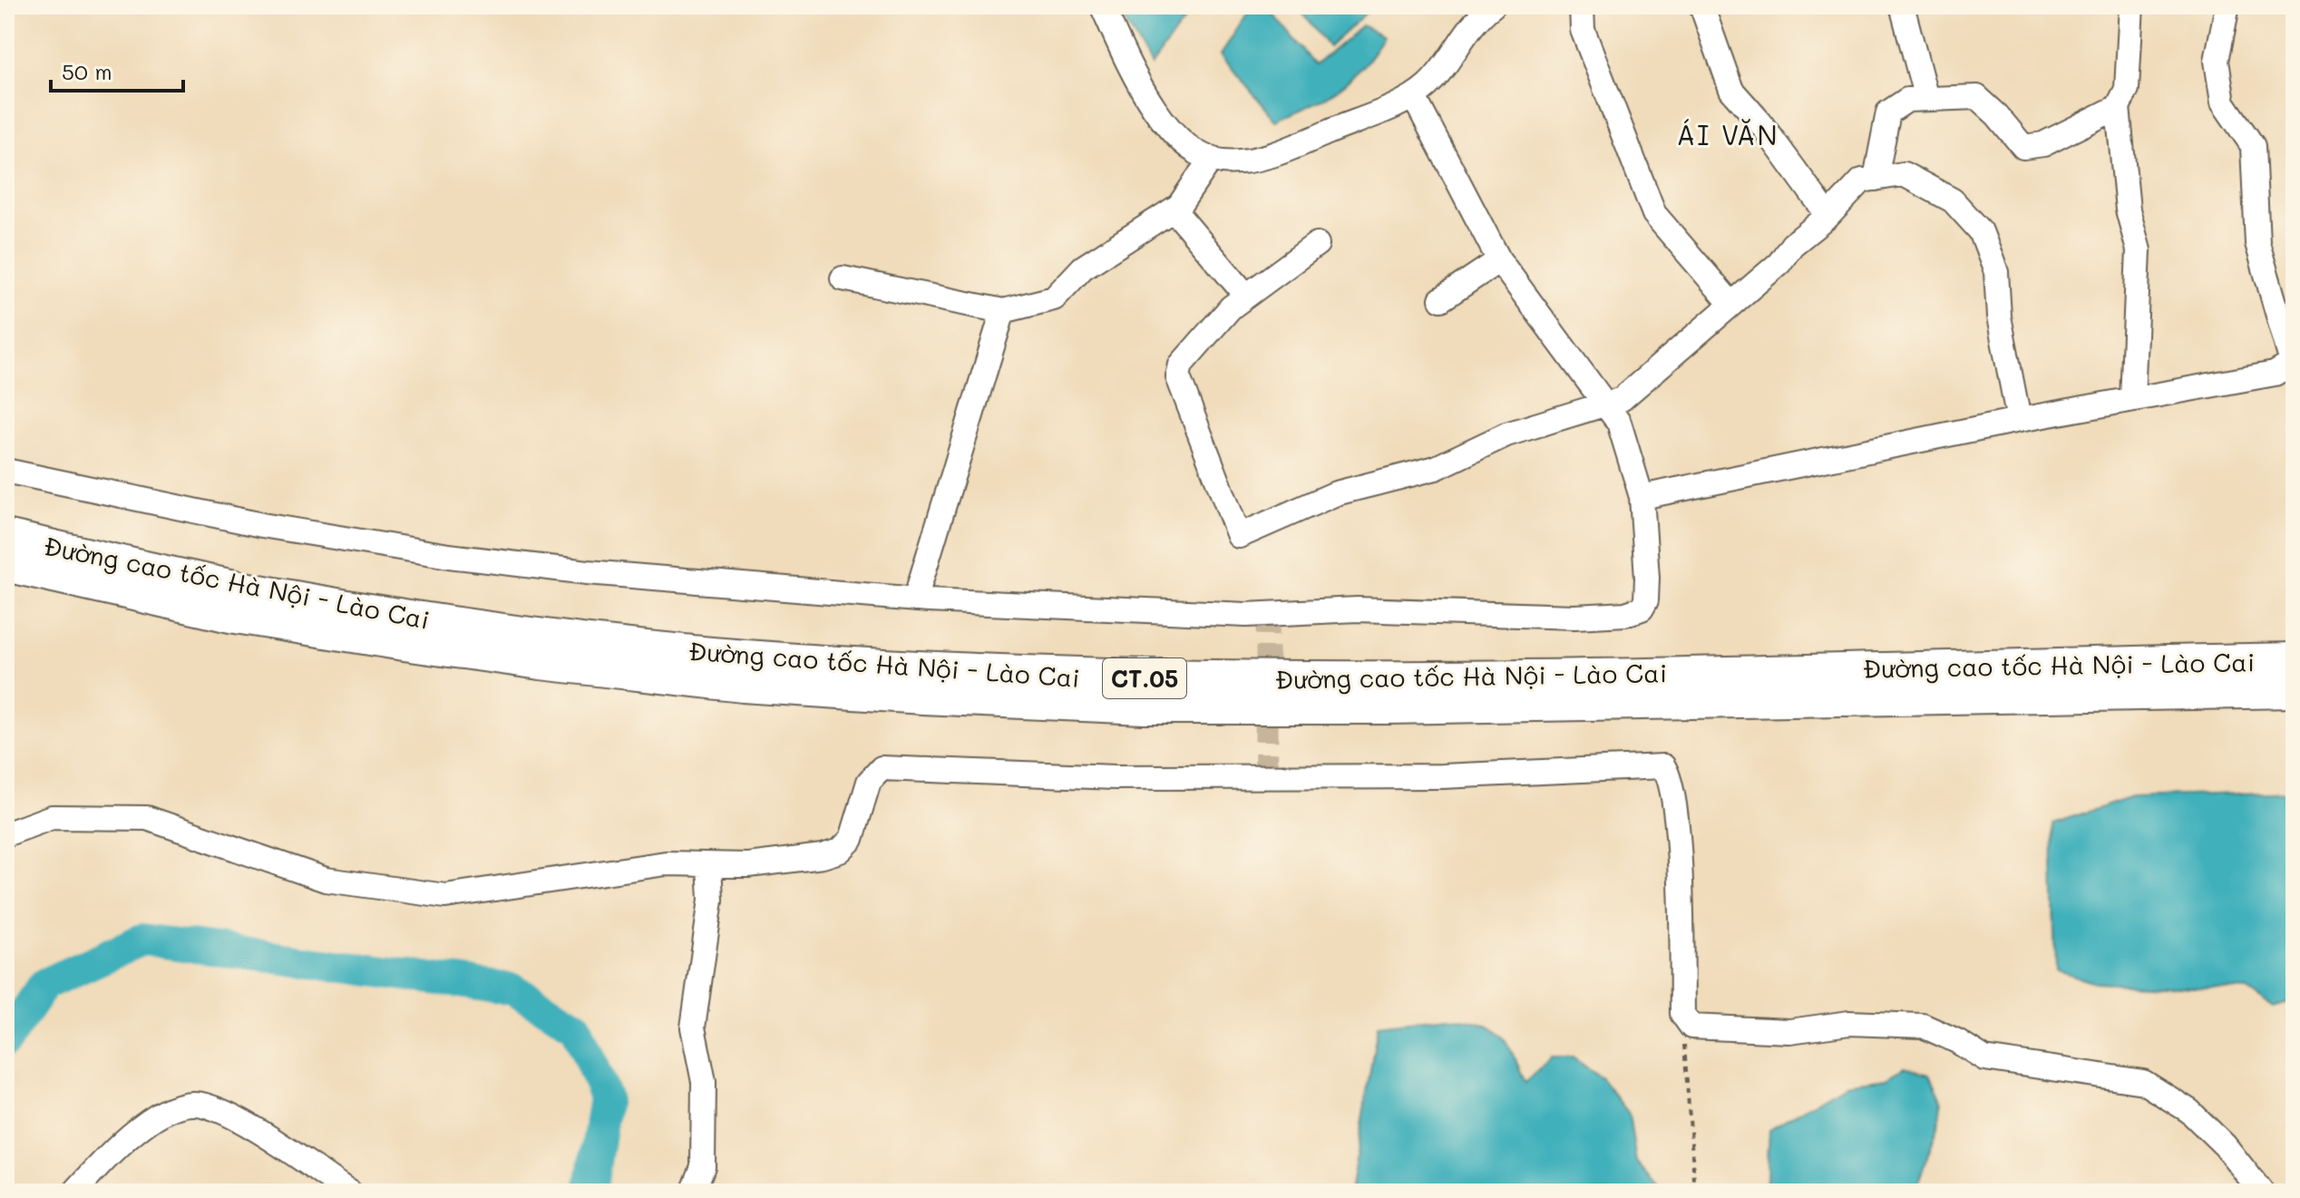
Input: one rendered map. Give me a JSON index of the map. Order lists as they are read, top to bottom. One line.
{"streets":{"highway":["Đường cao tốc Hà Nội - Lào Cai","CT.05"]},"districts":["ÁI VĂN"],"scale_bar":"50 m"}
